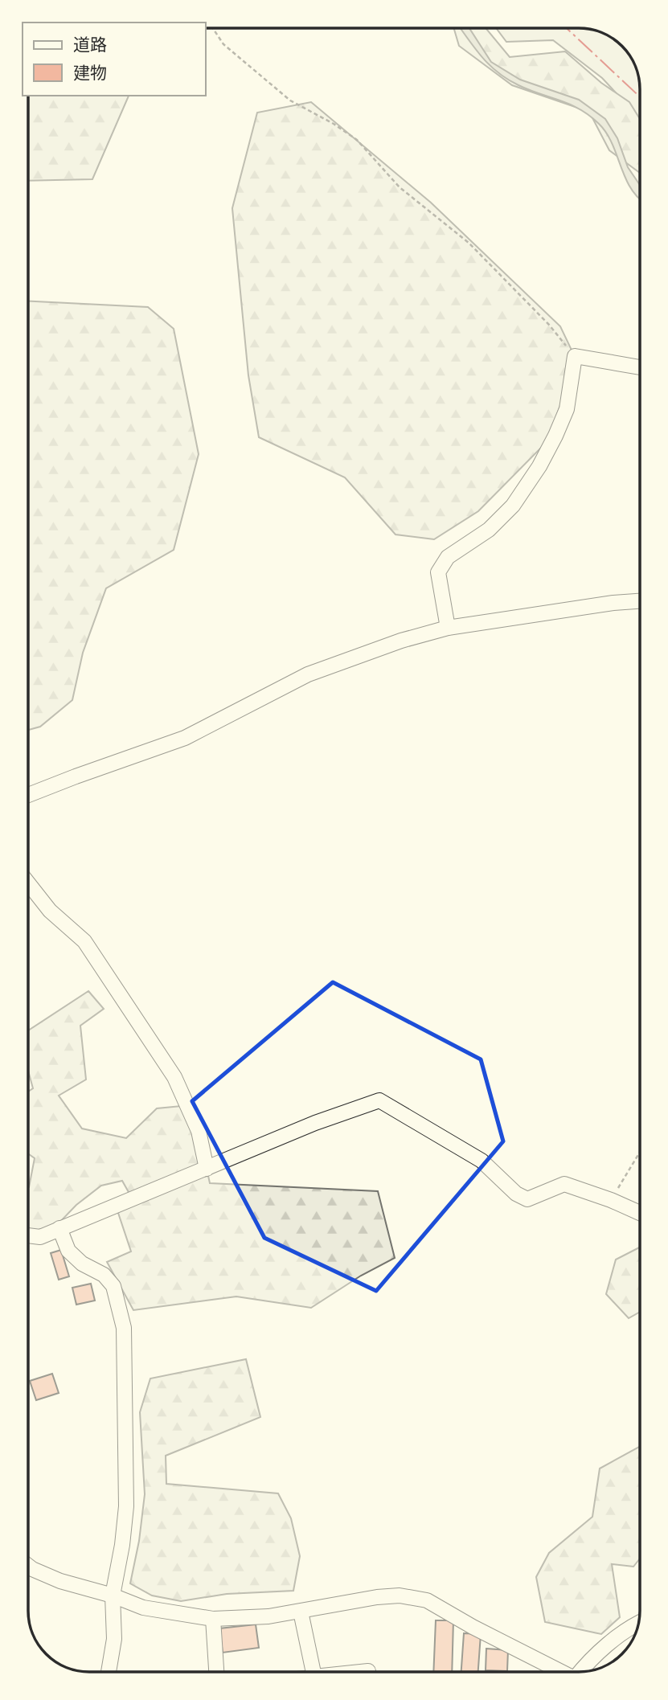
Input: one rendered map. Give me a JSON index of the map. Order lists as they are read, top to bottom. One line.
{"legend":["道路","建物"]}
